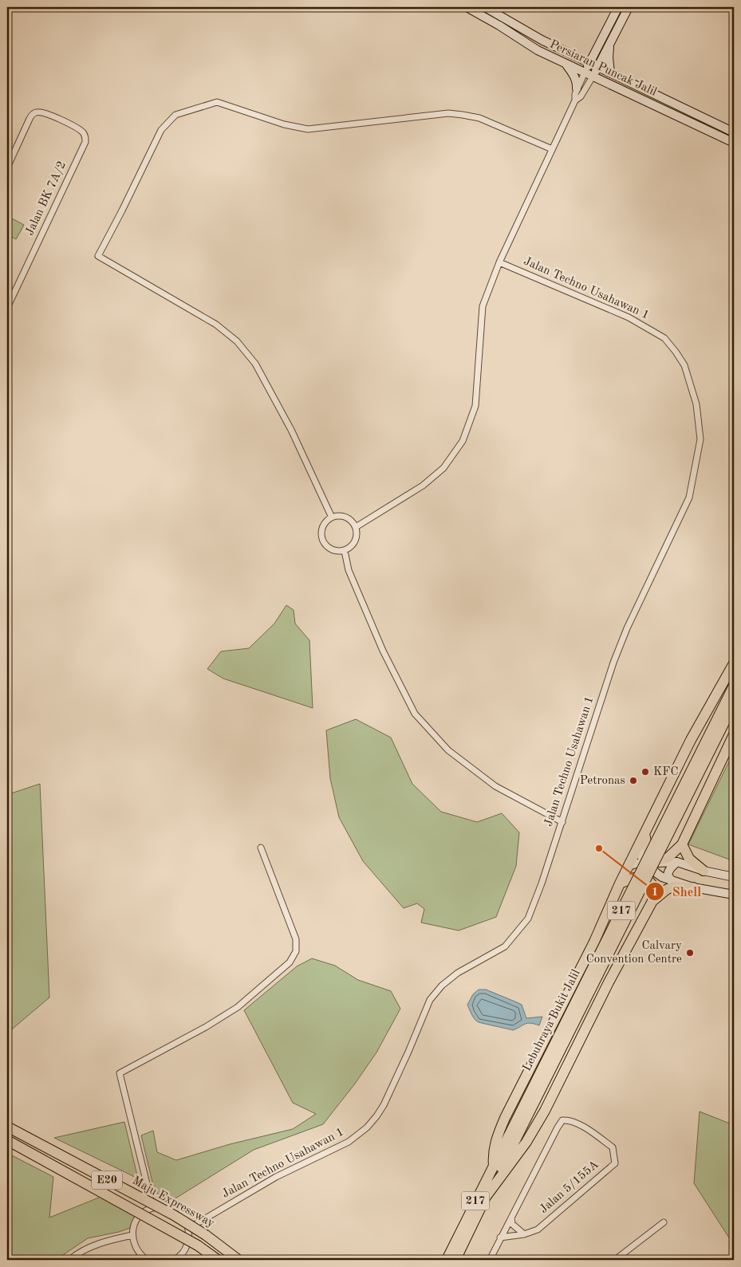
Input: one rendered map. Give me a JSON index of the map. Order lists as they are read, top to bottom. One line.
{"streets":{"highway":["217","Lebuhraya Bukit Jalil","E20","Maju Expressway"],"main road":["Persiaran Puncak Jalil"],"street":["Jalan BK 7A/2","Jalan Techno Usahawan 1","Jalan 5/155A"]},"places":["KFC","Petronas","Shell","Calvary Convention Centre"]}
